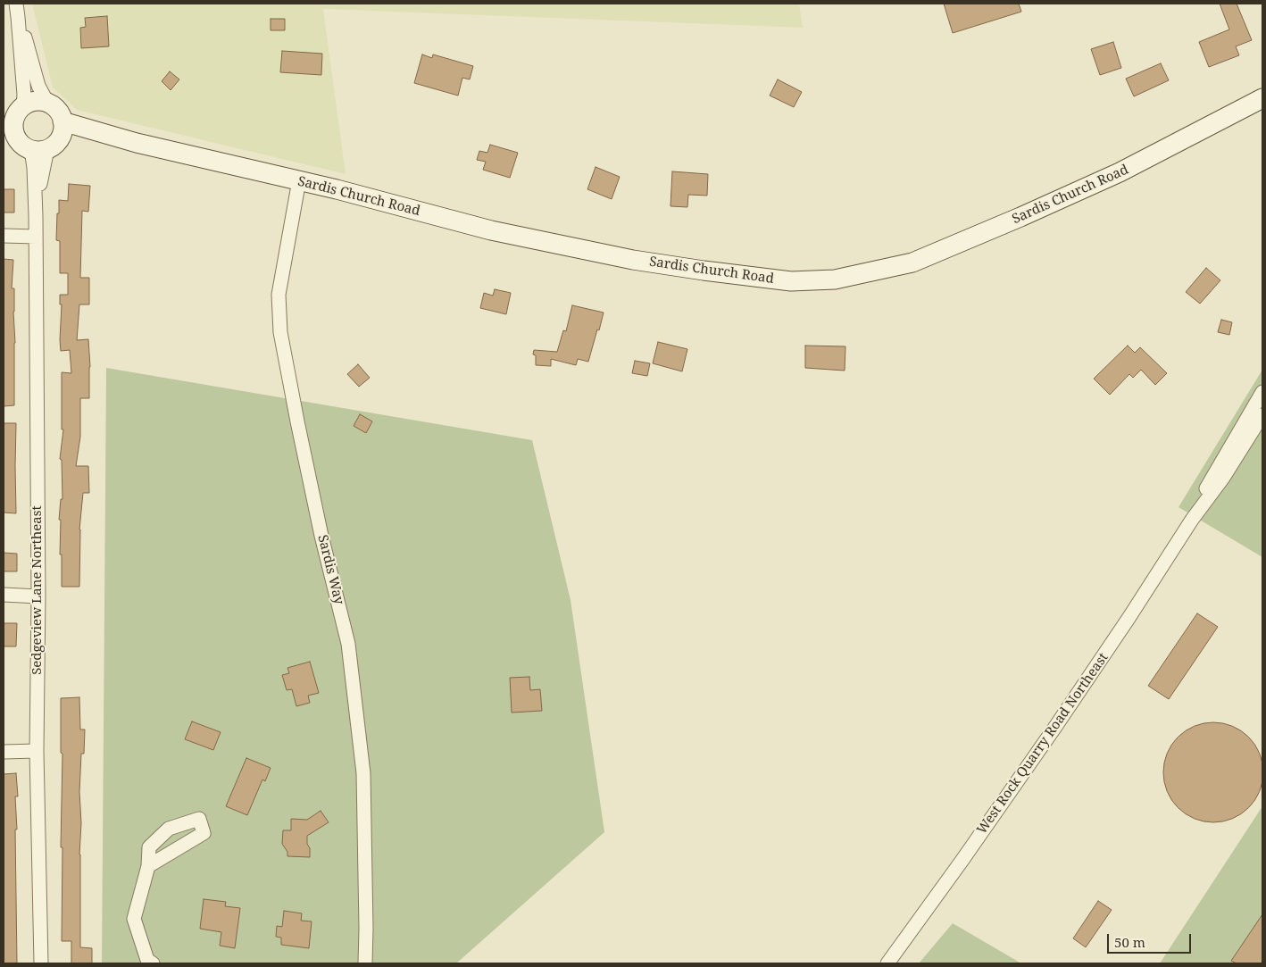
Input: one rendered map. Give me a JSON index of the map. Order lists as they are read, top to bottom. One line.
{"streets":{"street":["Sardis Church Road","Sardis Way","Sedgeview Lane Northeast","West Rock Quarry Road Northeast"]},"crossings":[["Sardis Church Road","Sardis Way"],["Sardis Church Road","Sedgeview Lane Northeast"]],"scale_bar":"50 m"}
